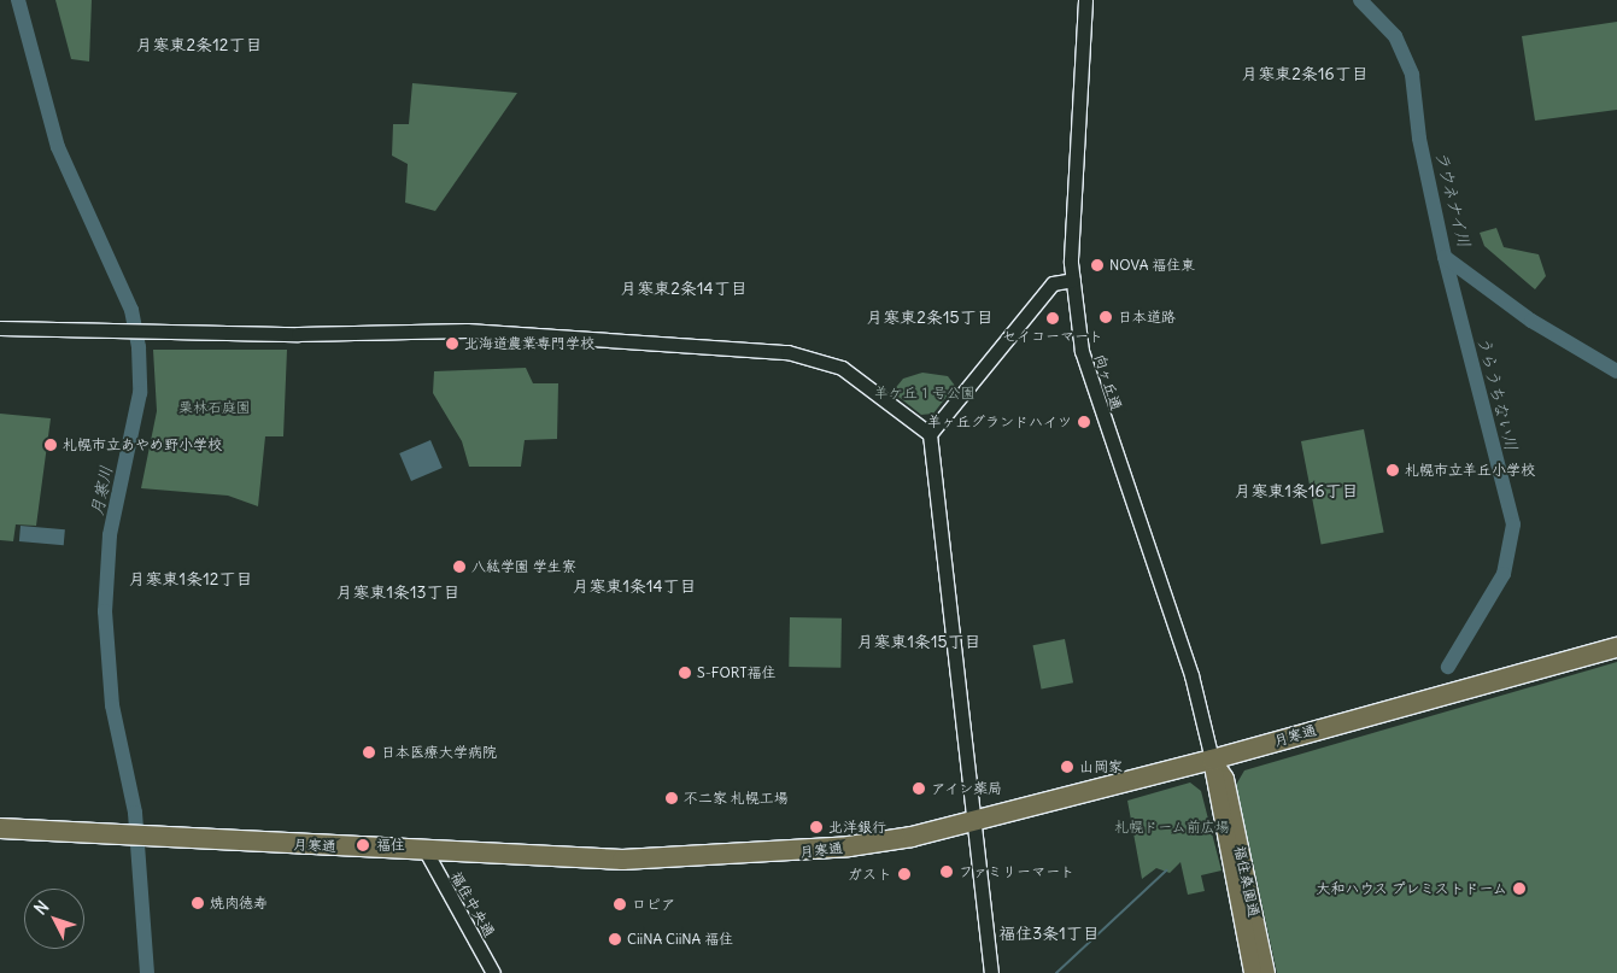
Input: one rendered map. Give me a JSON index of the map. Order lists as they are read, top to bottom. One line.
{"streets":{"highway":["月寒通"],"main road":["福住桑園通"],"street":["向ヶ丘通","福住中央通"]},"crossings":[["向ヶ丘通","月寒通"],["向ヶ丘通","福住桑園通"],["月寒通","福住桑園通"],["月寒通","福住中央通"]],"districts":["月寒東2条12丁目","月寒東2条16丁目","月寒東2条14丁目","月寒東2条15丁目","月寒東1条16丁目","月寒東1条12丁目","月寒東1条14丁目","月寒東1条13丁目","月寒東1条15丁目","福住3条1丁目"],"water":["ラウネナイ川","うらうちない川","月寒川"],"parks":["羊ケ丘１号公園","栗林石庭園","札幌ドーム前広場"],"places":["NOVA 福住東","日本道路","セイコーマート","北海道農業専門学校","羊ヶ丘グランドハイツ","札幌市立あやめ野小学校","札幌市立羊丘小学校","八紘学園 学生寮","S-FORT福住","日本医療大学病院","山岡家","アイン薬局","不二家 札幌工場","北洋銀行","福住","ファミリーマート","ガスト","大和ハウス プレミストドーム","焼肉徳寿","ロピア","CiiNA CiiNA 福住"],"north":"top left"}
